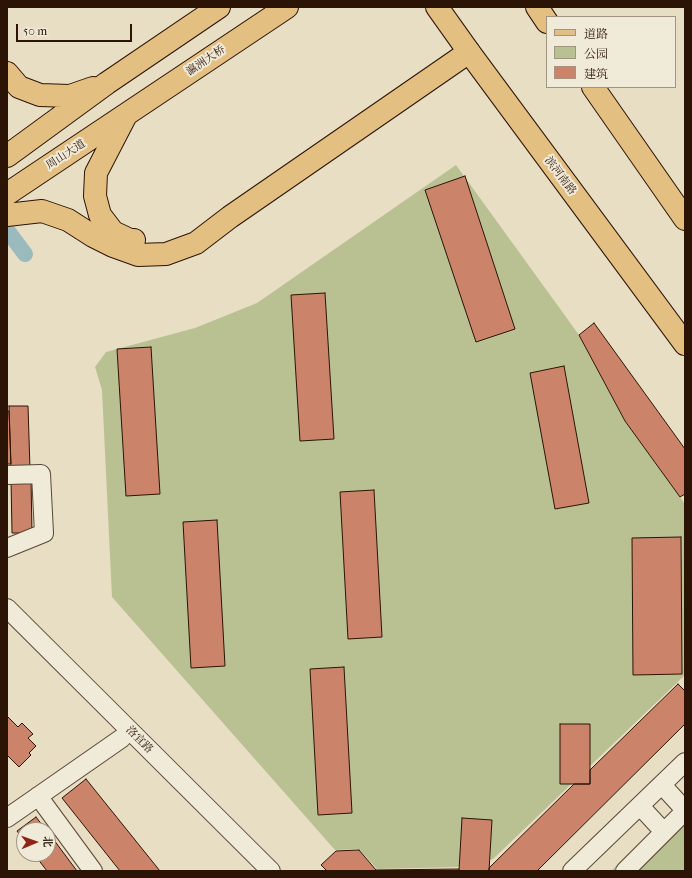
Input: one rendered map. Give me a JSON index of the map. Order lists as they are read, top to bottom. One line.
{"streets":{"main road":["瀛洲大桥","周山大道","滨河南路"],"street":["洛宜路"]},"crossings":[["瀛洲大桥","周山大道"]],"legend":["道路","公园","建筑"],"scale_bar":"50 m","north":"right"}
